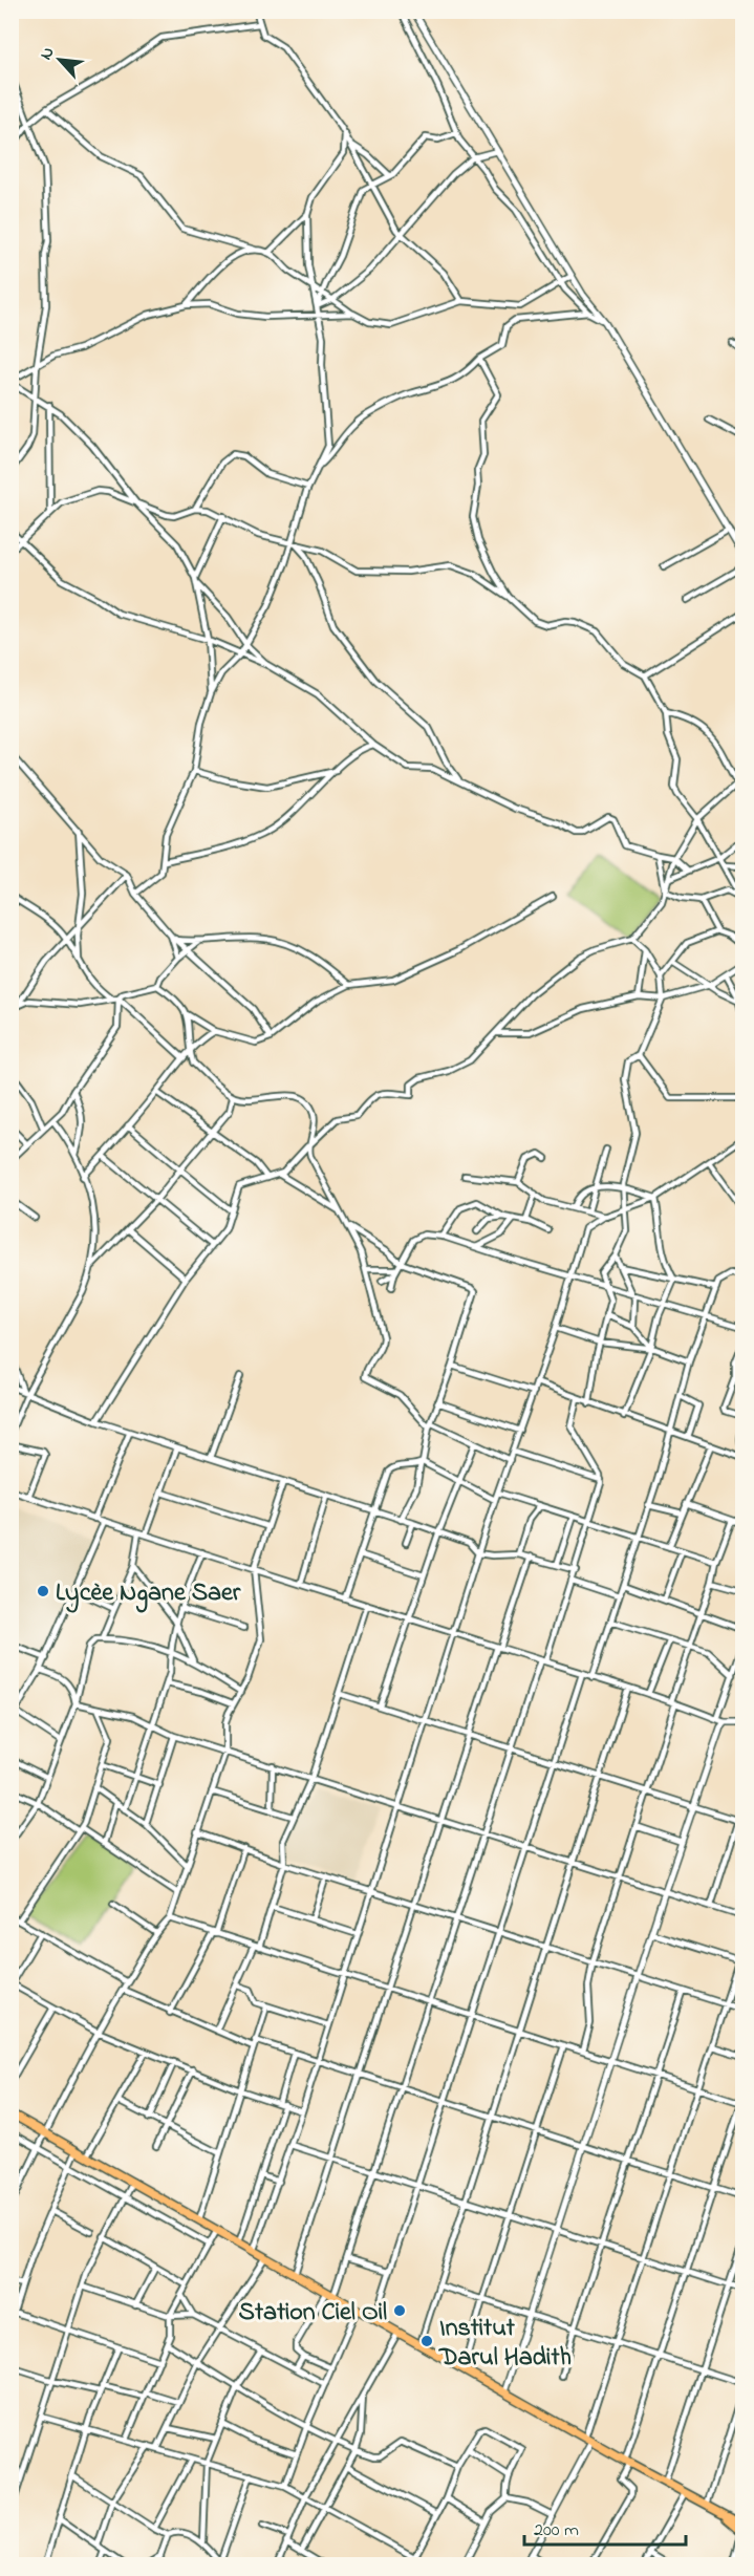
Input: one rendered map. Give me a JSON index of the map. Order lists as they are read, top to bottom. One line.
{"places":["Lycèe Ngane Saer","Station Ciel Oil","Institut Darul Hadith"],"scale_bar":"200 m","north":"top left"}
